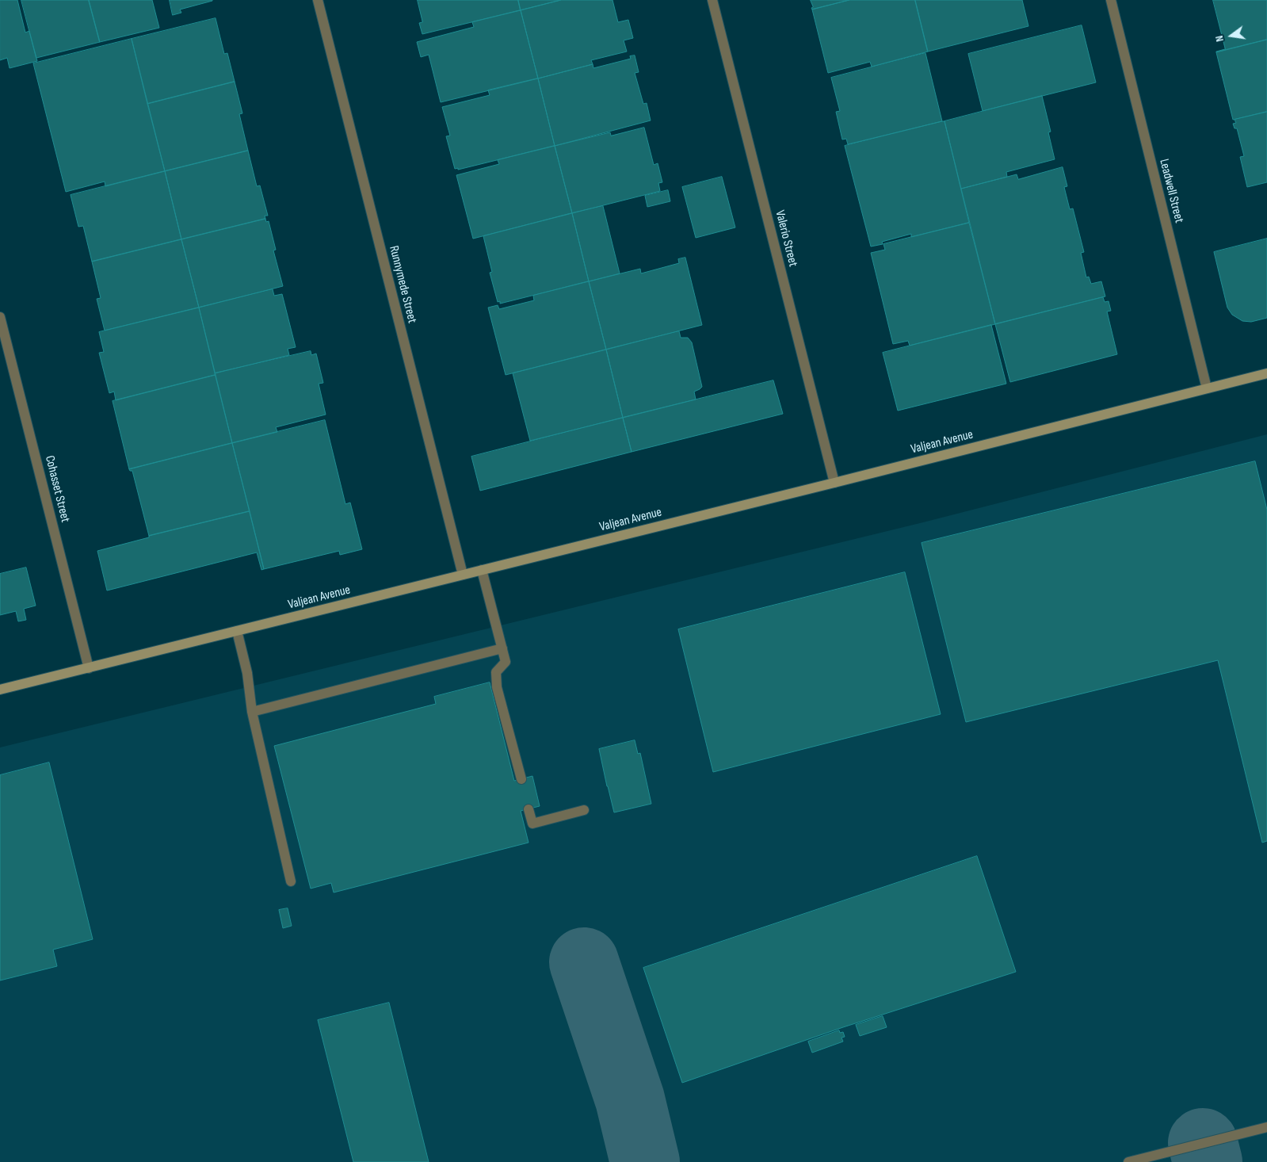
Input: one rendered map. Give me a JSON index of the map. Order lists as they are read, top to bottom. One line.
{"streets":{"main road":["Valjean Avenue"],"street":["Leadwell Street","Valerio Street","Runnymede Street","Cohasset Street"]},"crossings":[["Leadwell Street","Valjean Avenue"],["Valerio Street","Valjean Avenue"],["Runnymede Street","Valjean Avenue"],["Valjean Avenue","Cohasset Street"]],"north":"left"}
